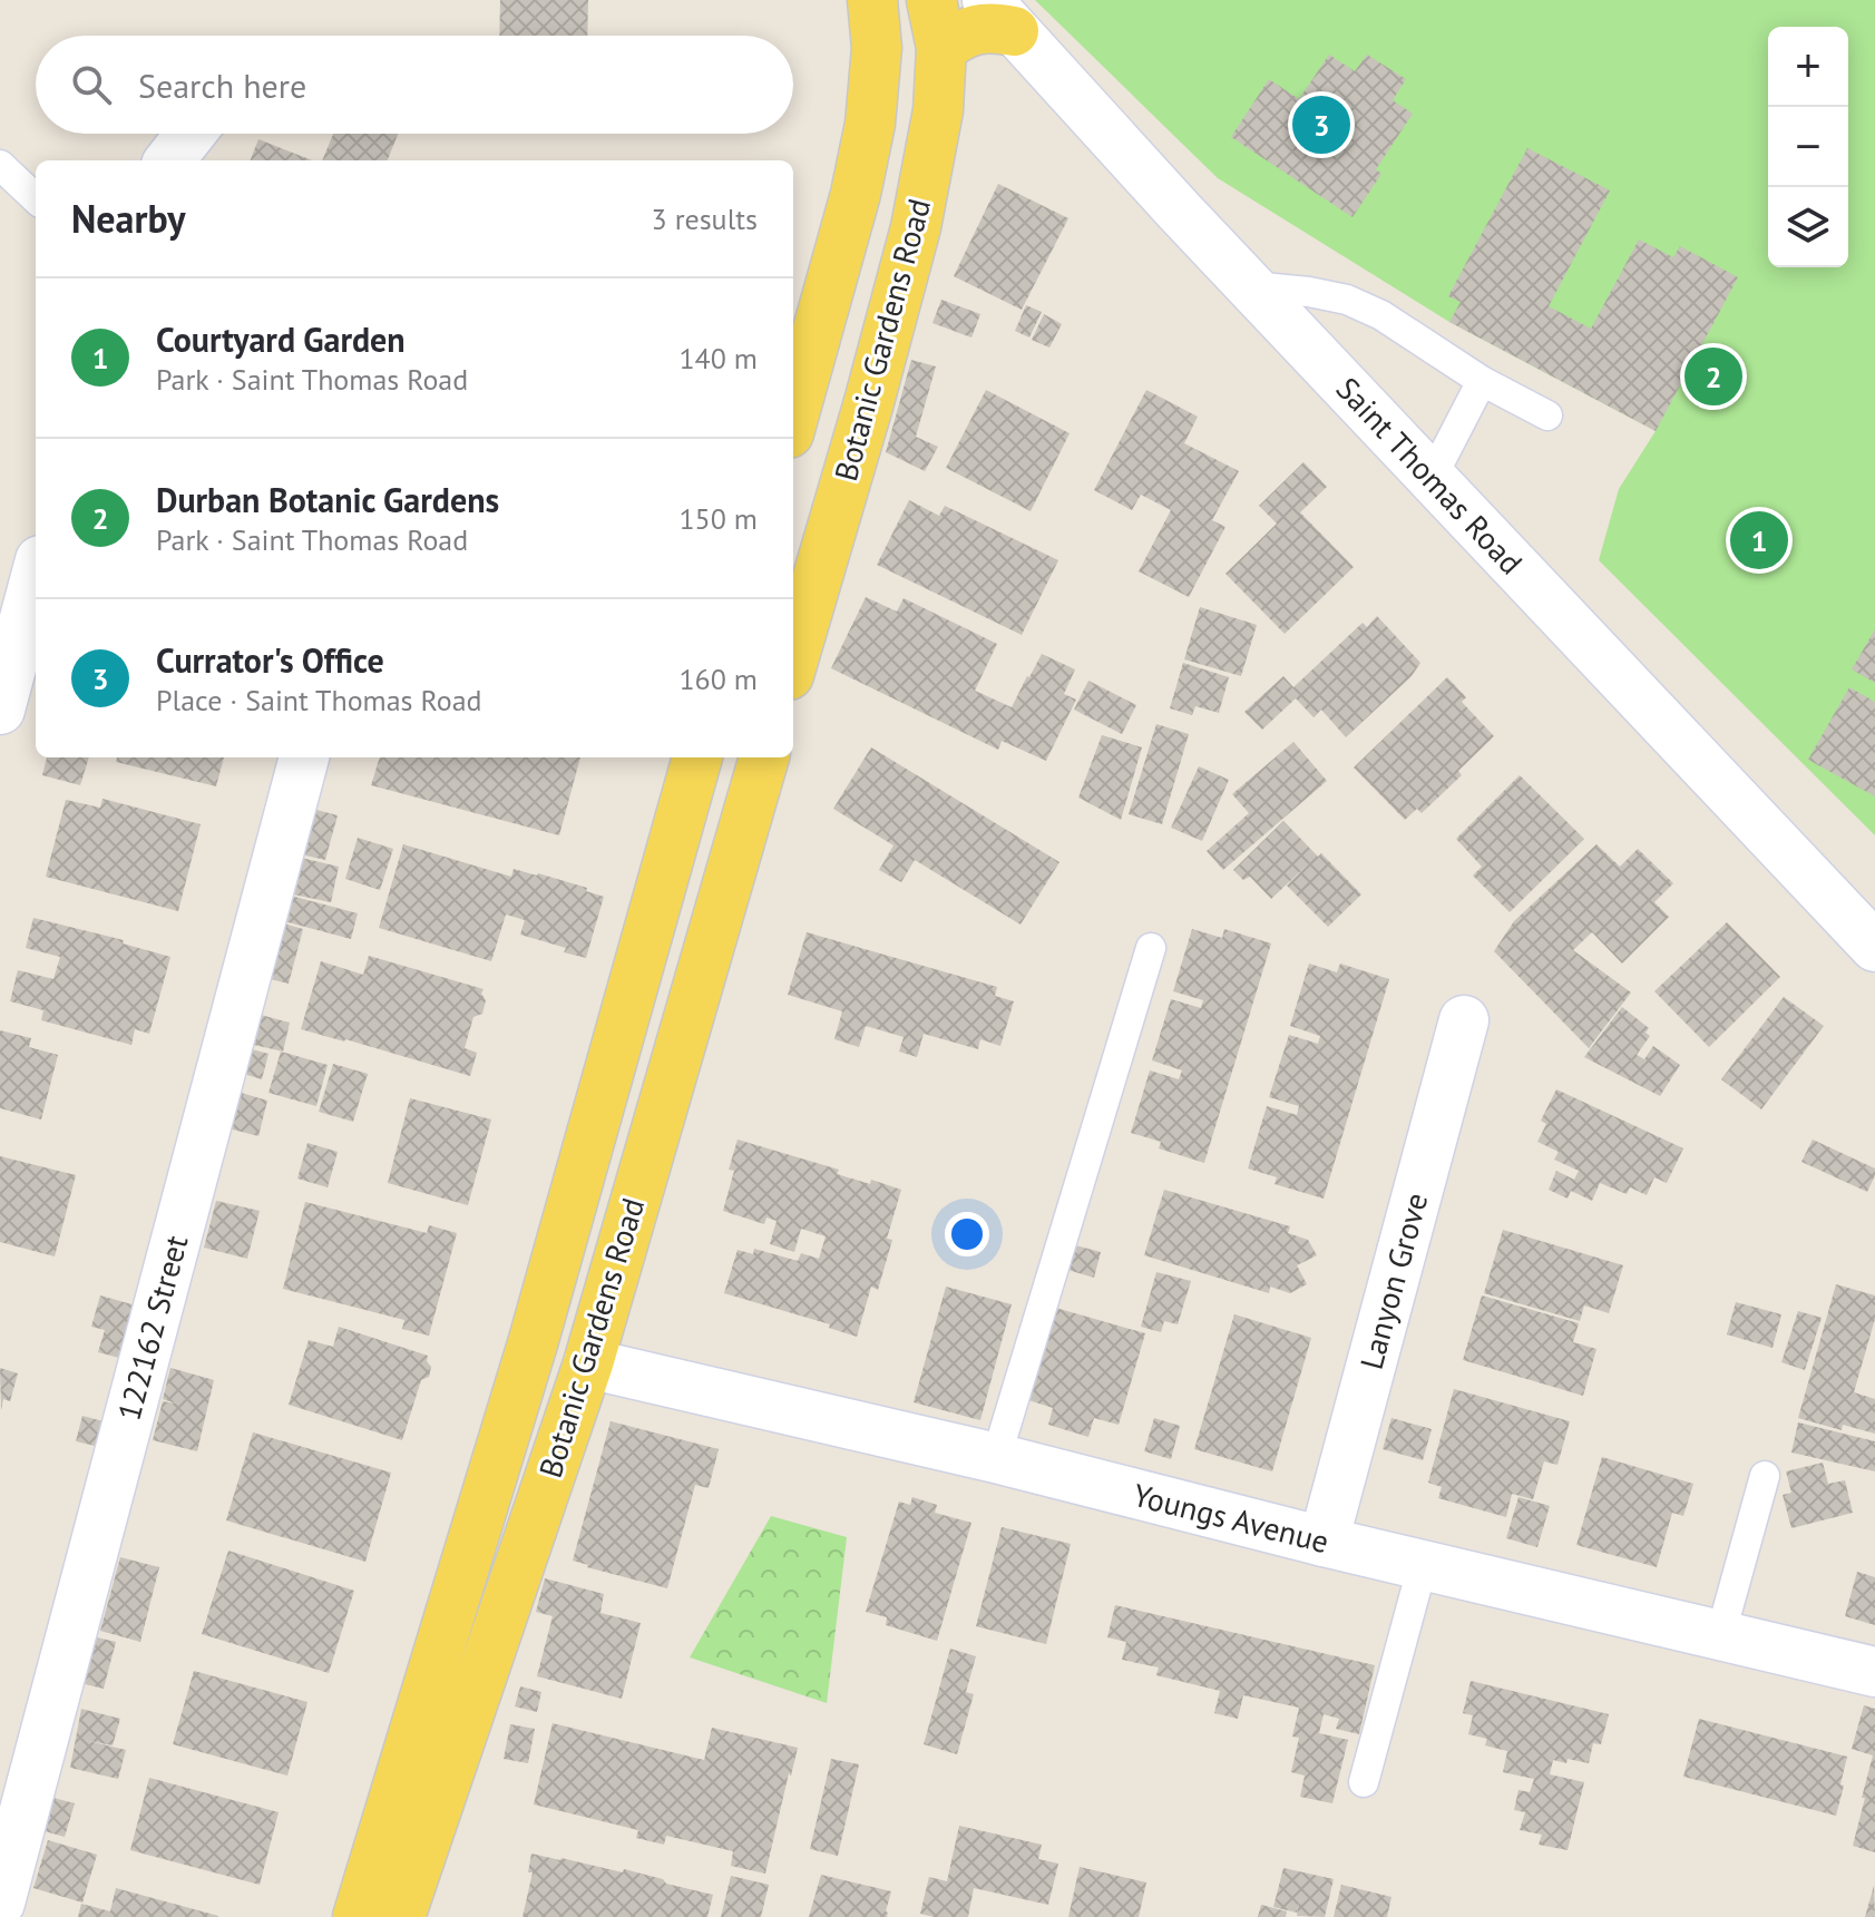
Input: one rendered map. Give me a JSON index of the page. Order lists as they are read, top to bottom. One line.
{"streets":{"main road":["Botanic Gardens Road"],"street":["Saint Thomas Road","Lanyon Grove","122162 Street","Youngs Avenue"]},"crossings":[["Botanic Gardens Road","Youngs Avenue"],["Lanyon Grove","Youngs Avenue"]],"page":{"map_buttons":["+","−"],"search":"Search here","pins":["3","2","1"],"heading":["Nearby","3 results"],"list":[{"mark":"1","name":"Courtyard Garden","note":"Park · Saint Thomas Road","value":"140 m"},{"mark":"2","name":"Durban Botanic Gardens","note":"Park · Saint Thomas Road","value":"150 m"},{"mark":"3","name":"Currator's Office","note":"Place · Saint Thomas Road","value":"160 m"}]}}
